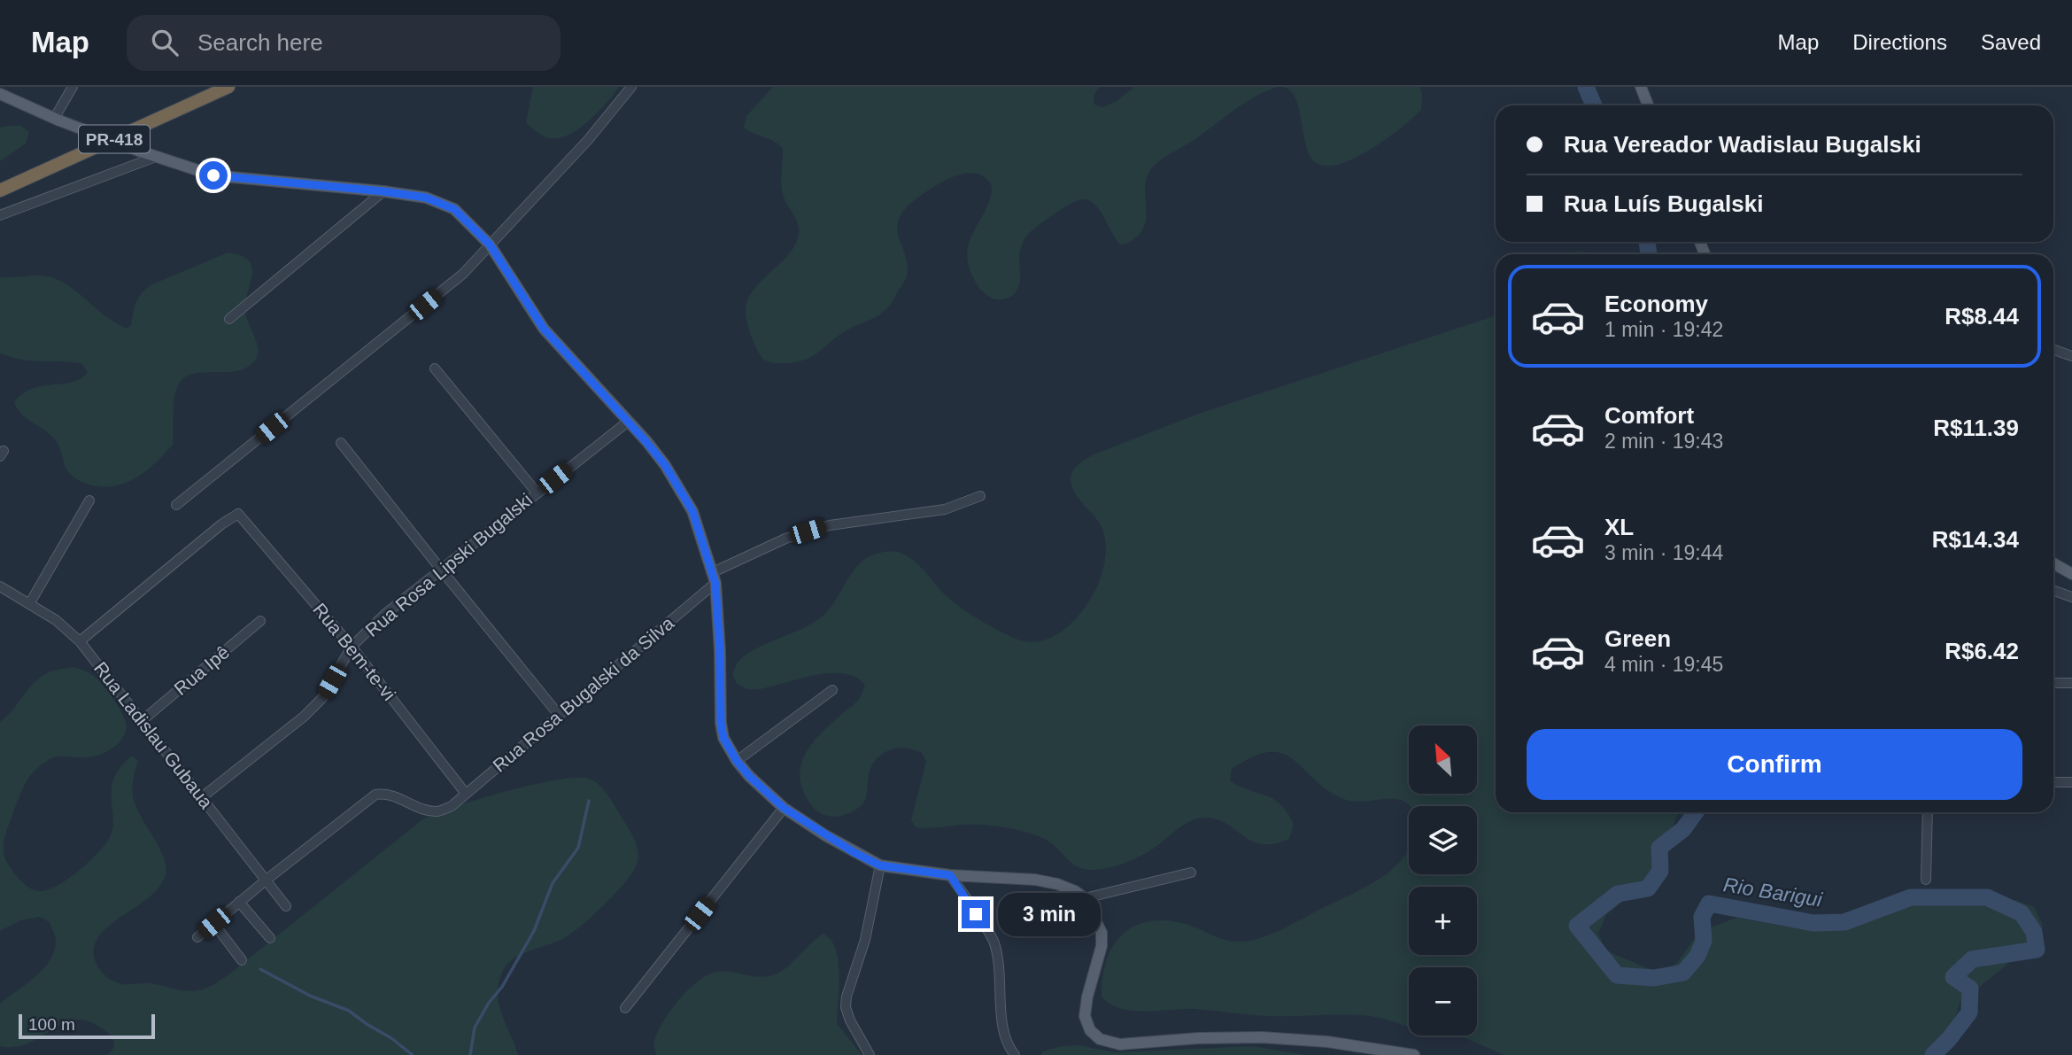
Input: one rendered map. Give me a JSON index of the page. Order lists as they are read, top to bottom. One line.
{"streets":{"highway":["PR-418"],"street":["Rua Rosa Lipski Bugalski","Rua Bem-te-vi","Rua Ipê","Rua Rosa Bugalski da Silva","Rua Ladislau Gubaua"]},"crossings":[["Rua Rosa Lipski Bugalski","Rua Bem-te-vi"],["Rua Rosa Lipski Bugalski","Rua Ladislau Gubaua"],["Rua Bem-te-vi","Rua Rosa Bugalski da Silva"],["Rua Bem-te-vi","Rua Ladislau Gubaua"],["Rua Ipê","Rua Ladislau Gubaua"],["Rua Rosa Bugalski da Silva","Rua Ladislau Gubaua"]],"water":["Rio Barigui"],"scale_bar":"100 m","north":"top left","page":{"header":"Map","search":"Search here","nav":["Map","Directions","Saved"],"banner":["Rua Vereador Wadislau Bugalski","Rua Luís Bugalski"],"list":[{"name":"Economy","note":"1 min · 19:42","value":"R$8.44"},{"name":"Comfort","note":"2 min · 19:43","value":"R$11.39"},{"name":"XL","note":"3 min · 19:44","value":"R$14.34"},{"name":"Green","note":"4 min · 19:45","value":"R$6.42"}],"buttons":"Confirm","map_buttons":["+","−"],"bubble":"3 min","scale":"100 m"}}
